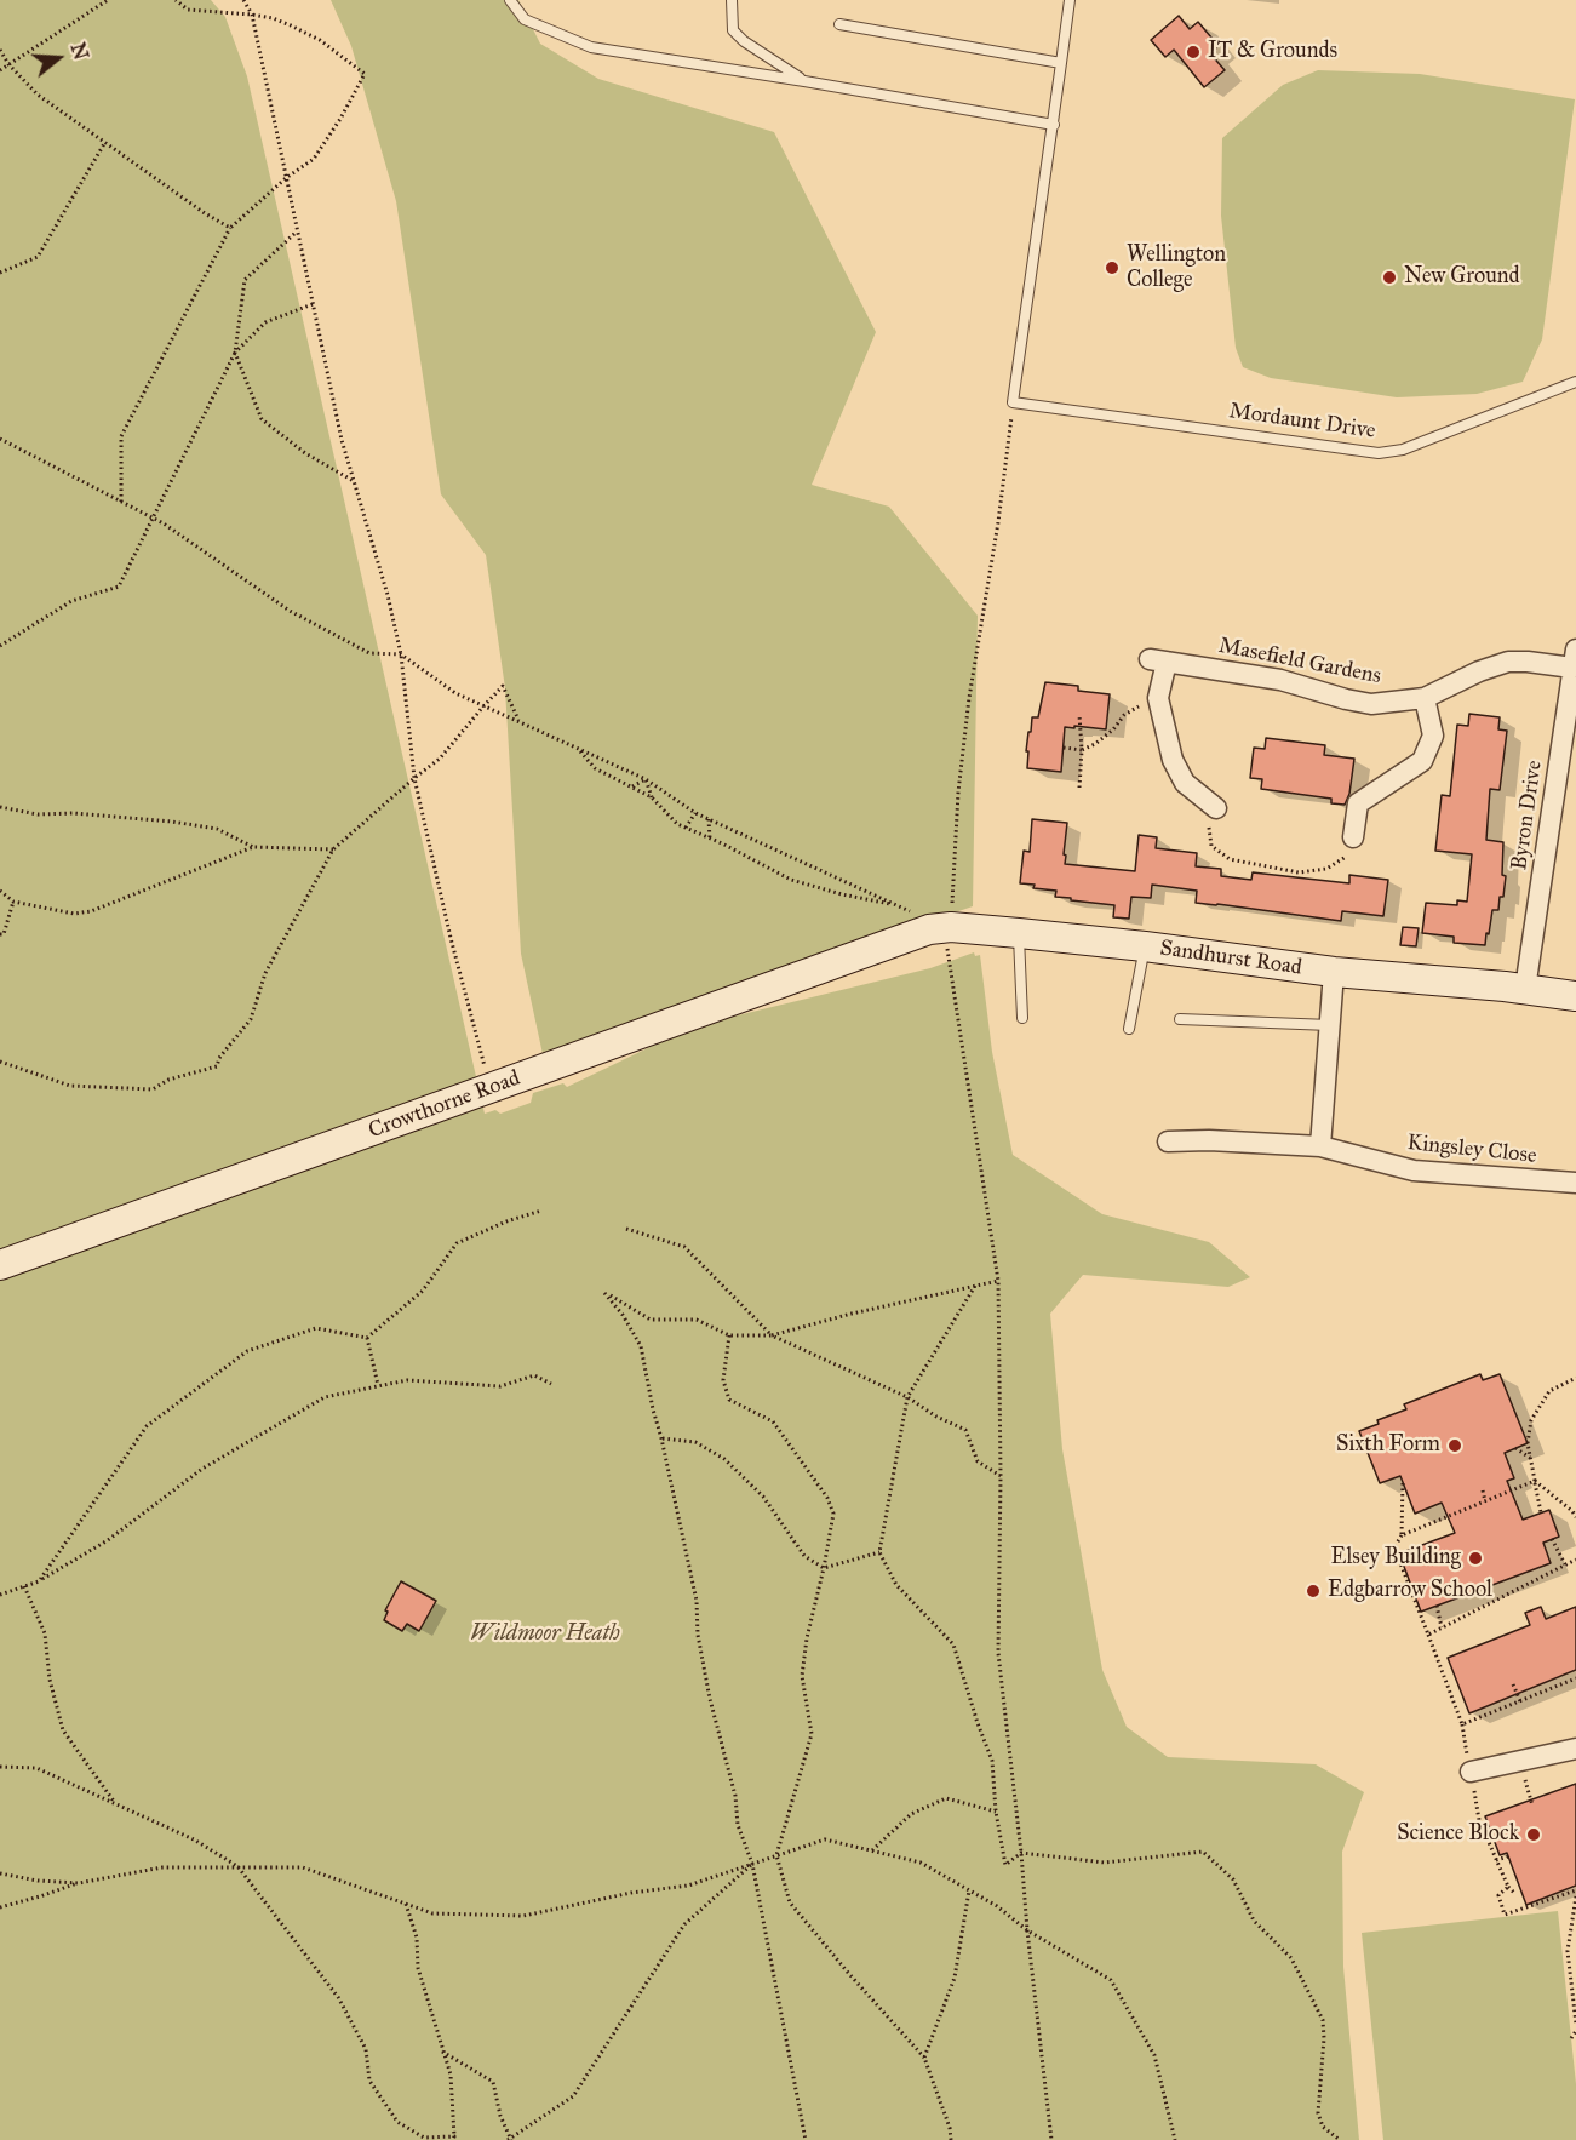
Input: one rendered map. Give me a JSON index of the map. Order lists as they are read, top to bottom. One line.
{"streets":{"street":["Masefield Gardens","Byron Drive","Sandhurst Road","Crowthorne Road","Kingsley Close"],"lane":["Mordaunt Drive"]},"crossings":[["Masefield Gardens","Byron Drive"],["Byron Drive","Sandhurst Road"],["Sandhurst Road","Crowthorne Road"]],"parks":["Wildmoor Heath"],"places":["IT & Grounds","Wellington College","New Ground","Sixth Form","Elsey Building","Edgbarrow School","Science Block"],"north":"right"}
